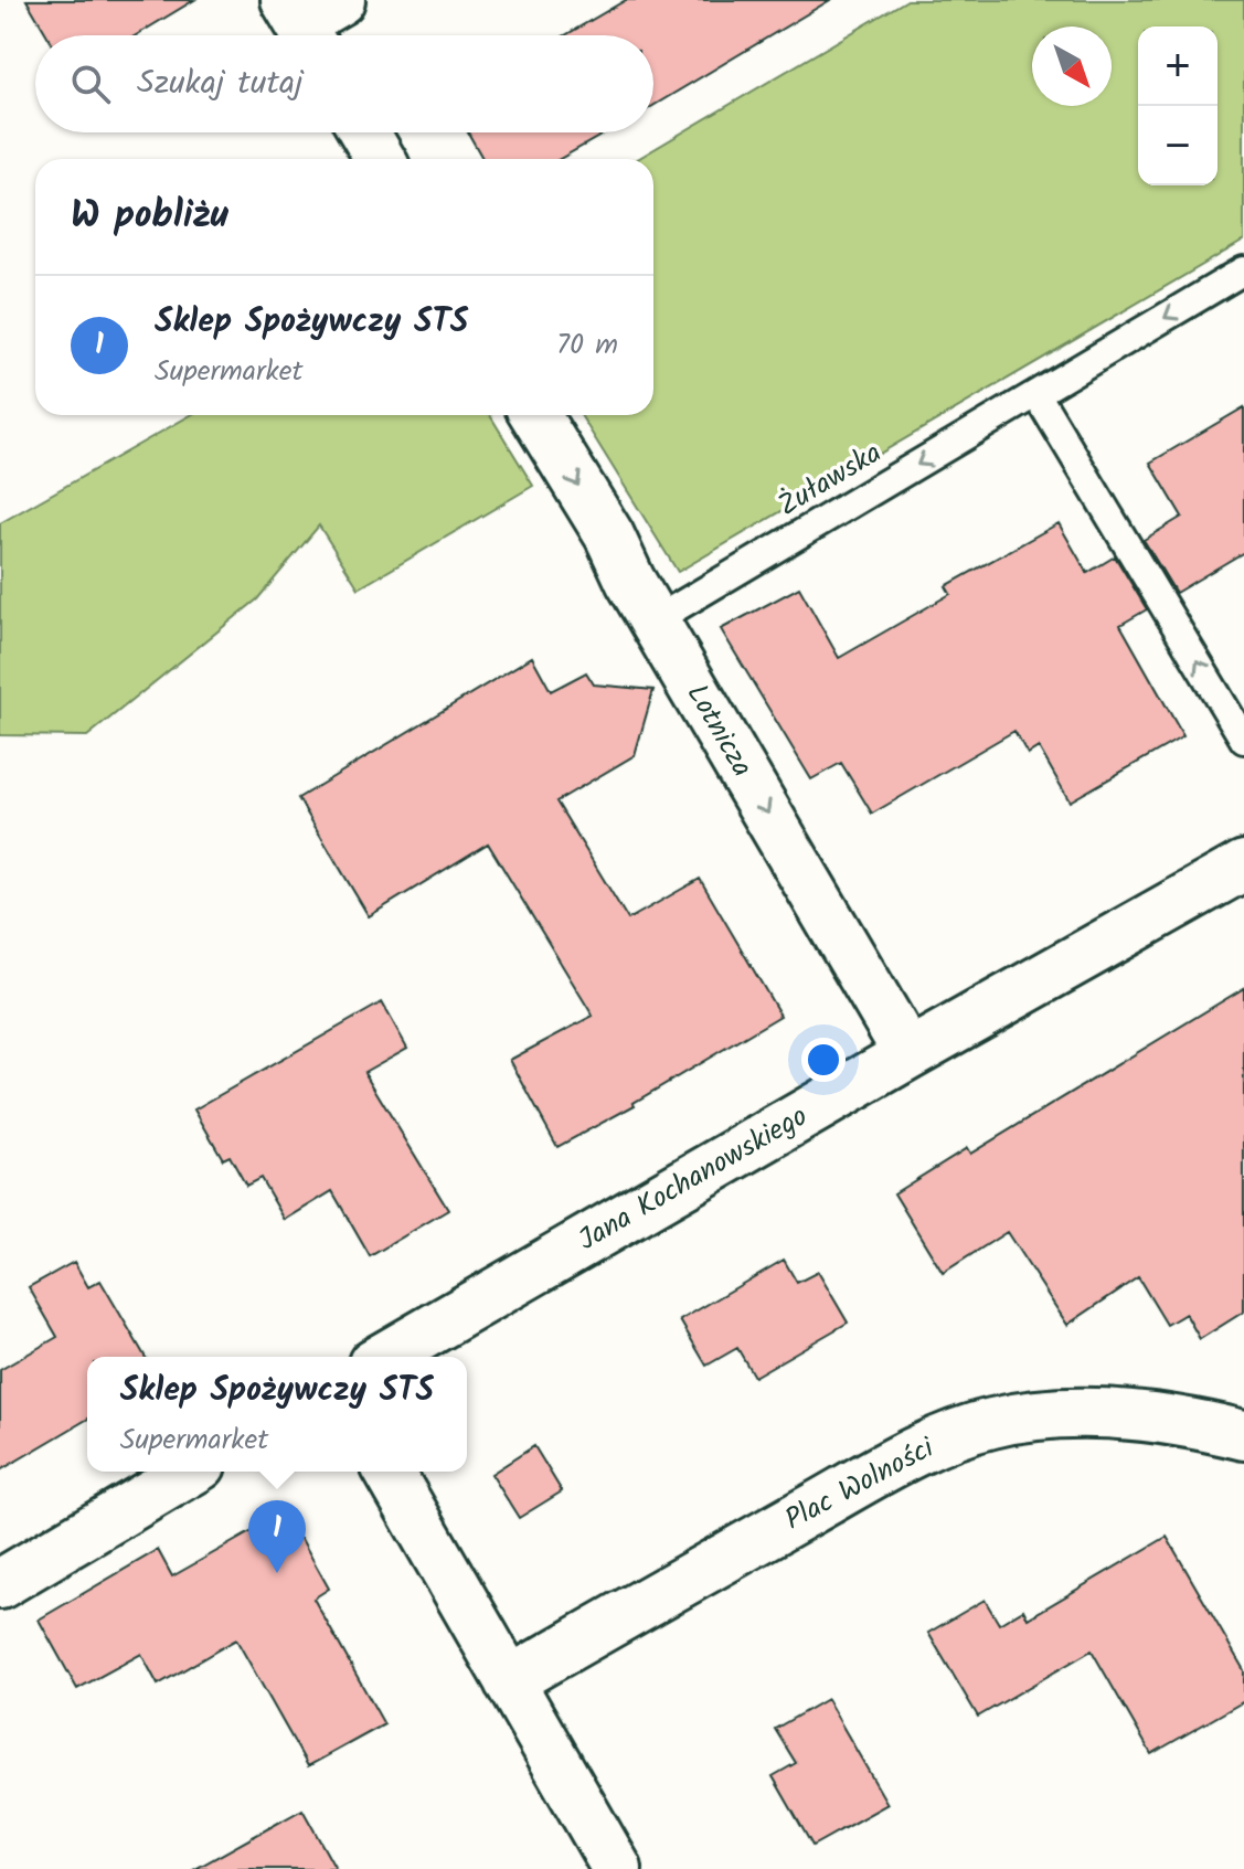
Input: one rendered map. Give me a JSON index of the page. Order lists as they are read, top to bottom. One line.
{"streets":{"street":["Lotnicza","Jana Kochanowskiego","Plac Wolności"],"lane":["Żuławska"]},"crossings":[["Żuławska","Lotnicza"],["Lotnicza","Jana Kochanowskiego"]],"one_way":["Żuławska","Lotnicza"],"north":"bottom right","page":{"map_buttons":["+","−"],"search":"Szukaj tutaj","heading":"W pobliżu","list":[{"mark":"1","name":"Sklep Spożywczy STS","note":"Supermarket","value":"70 m"}],"popup":["Sklep Spożywczy STS","Supermarket"],"pins":"1"}}
